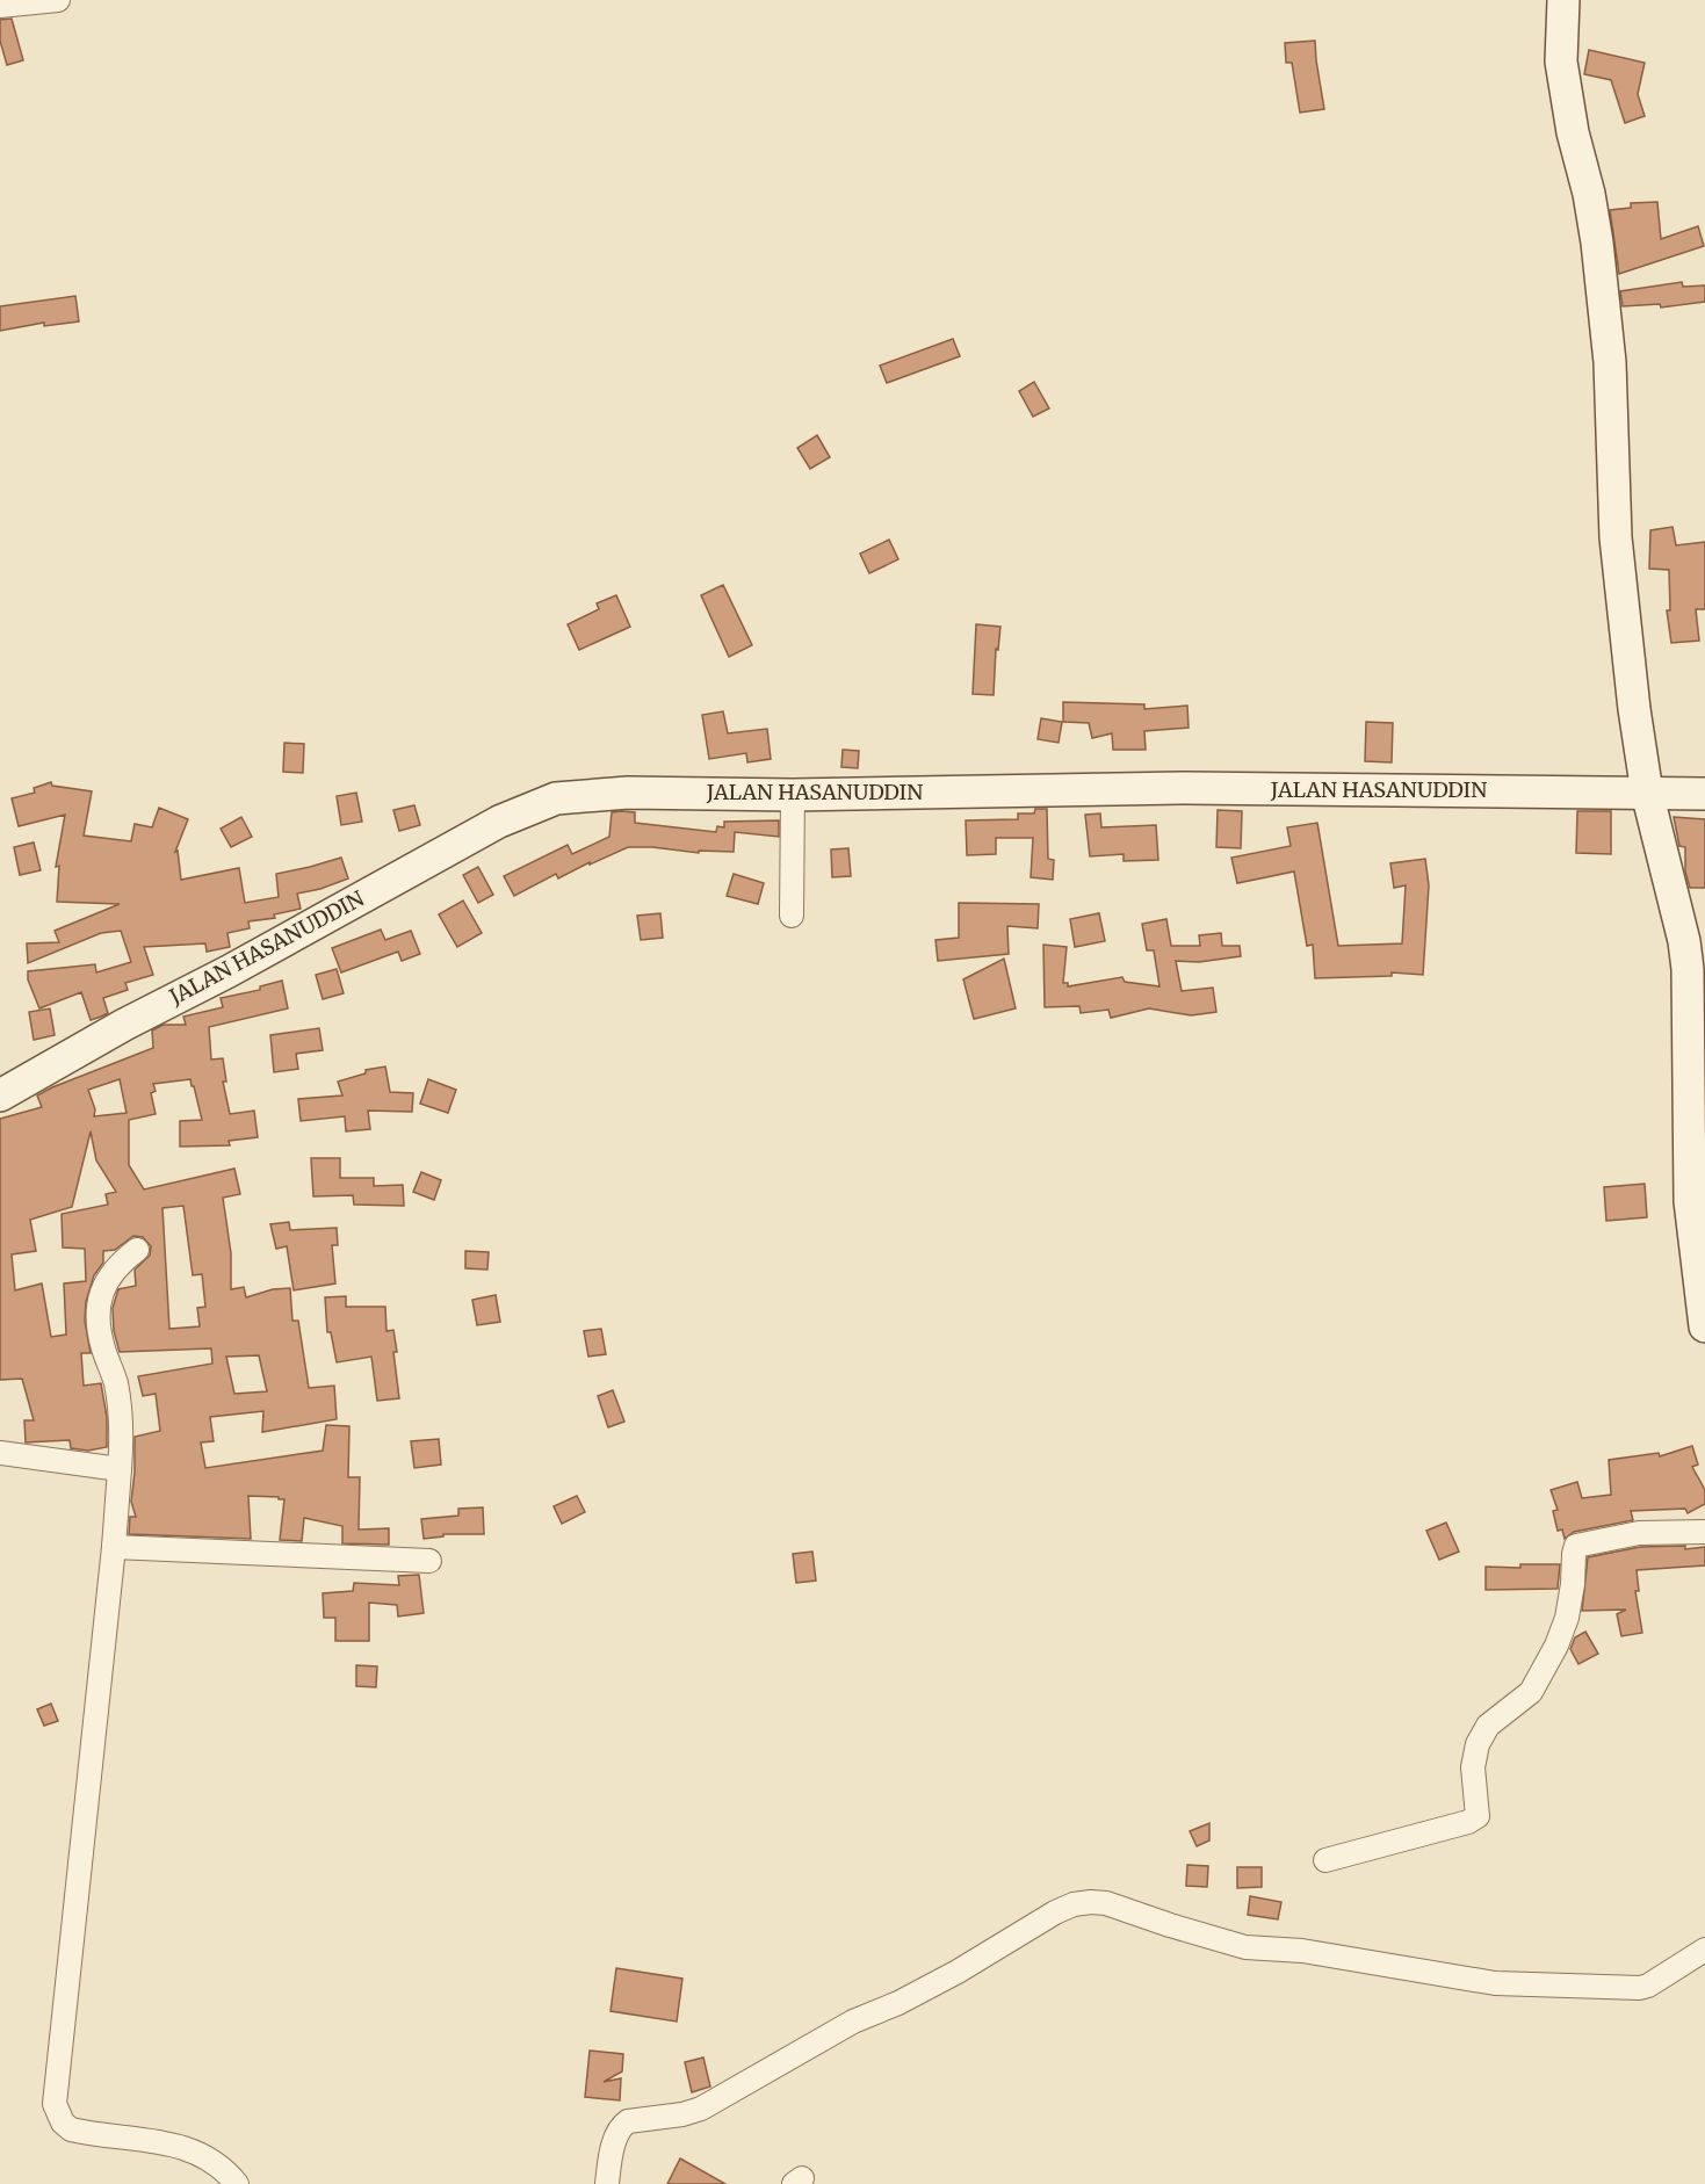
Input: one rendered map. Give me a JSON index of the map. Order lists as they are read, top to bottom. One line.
{"streets":{"street":["JALAN HASANUDDIN"]}}
